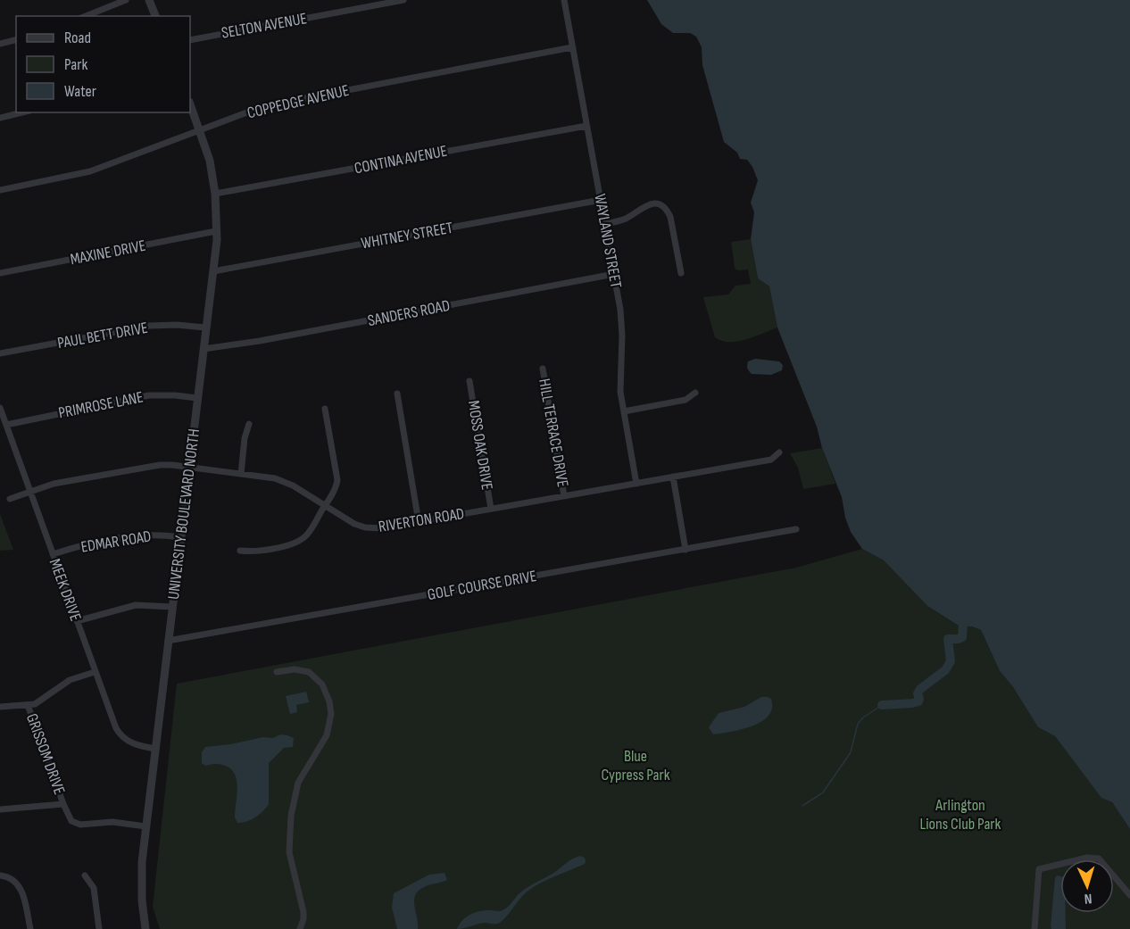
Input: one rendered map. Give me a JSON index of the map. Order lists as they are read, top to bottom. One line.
{"streets":{"street":["SELTON AVENUE","COPPEDGE AVENUE","CONTINA AVENUE","WHITNEY STREET","WAYLAND STREET","MAXINE DRIVE","SANDERS ROAD","PAUL BETT DRIVE","PRIMROSE LANE","HILL TERRACE DRIVE","MOSS OAK DRIVE","UNIVERSITY BOULEVARD NORTH","RIVERTON ROAD","EDMAR ROAD","GOLF COURSE DRIVE","MEEK DRIVE","GRISSOM DRIVE"]},"crossings":[["COPPEDGE AVENUE","WAYLAND STREET"],["COPPEDGE AVENUE","UNIVERSITY BOULEVARD NORTH"],["CONTINA AVENUE","WAYLAND STREET"],["CONTINA AVENUE","UNIVERSITY BOULEVARD NORTH"],["WHITNEY STREET","WAYLAND STREET"],["WHITNEY STREET","UNIVERSITY BOULEVARD NORTH"],["WAYLAND STREET","SANDERS ROAD"],["WAYLAND STREET","RIVERTON ROAD"],["MAXINE DRIVE","UNIVERSITY BOULEVARD NORTH"],["SANDERS ROAD","UNIVERSITY BOULEVARD NORTH"],["PAUL BETT DRIVE","UNIVERSITY BOULEVARD NORTH"],["PRIMROSE LANE","UNIVERSITY BOULEVARD NORTH"],["PRIMROSE LANE","MEEK DRIVE"],["HILL TERRACE DRIVE","RIVERTON ROAD"],["MOSS OAK DRIVE","RIVERTON ROAD"],["UNIVERSITY BOULEVARD NORTH","RIVERTON ROAD"],["UNIVERSITY BOULEVARD NORTH","EDMAR ROAD"],["UNIVERSITY BOULEVARD NORTH","GOLF COURSE DRIVE"],["UNIVERSITY BOULEVARD NORTH","MEEK DRIVE"],["UNIVERSITY BOULEVARD NORTH","GRISSOM DRIVE"],["RIVERTON ROAD","MEEK DRIVE"],["EDMAR ROAD","MEEK DRIVE"]],"parks":["Blue Cypress Park","Arlington Lions Club Park"],"legend":["Road","Park","Water"],"north":"bottom"}
